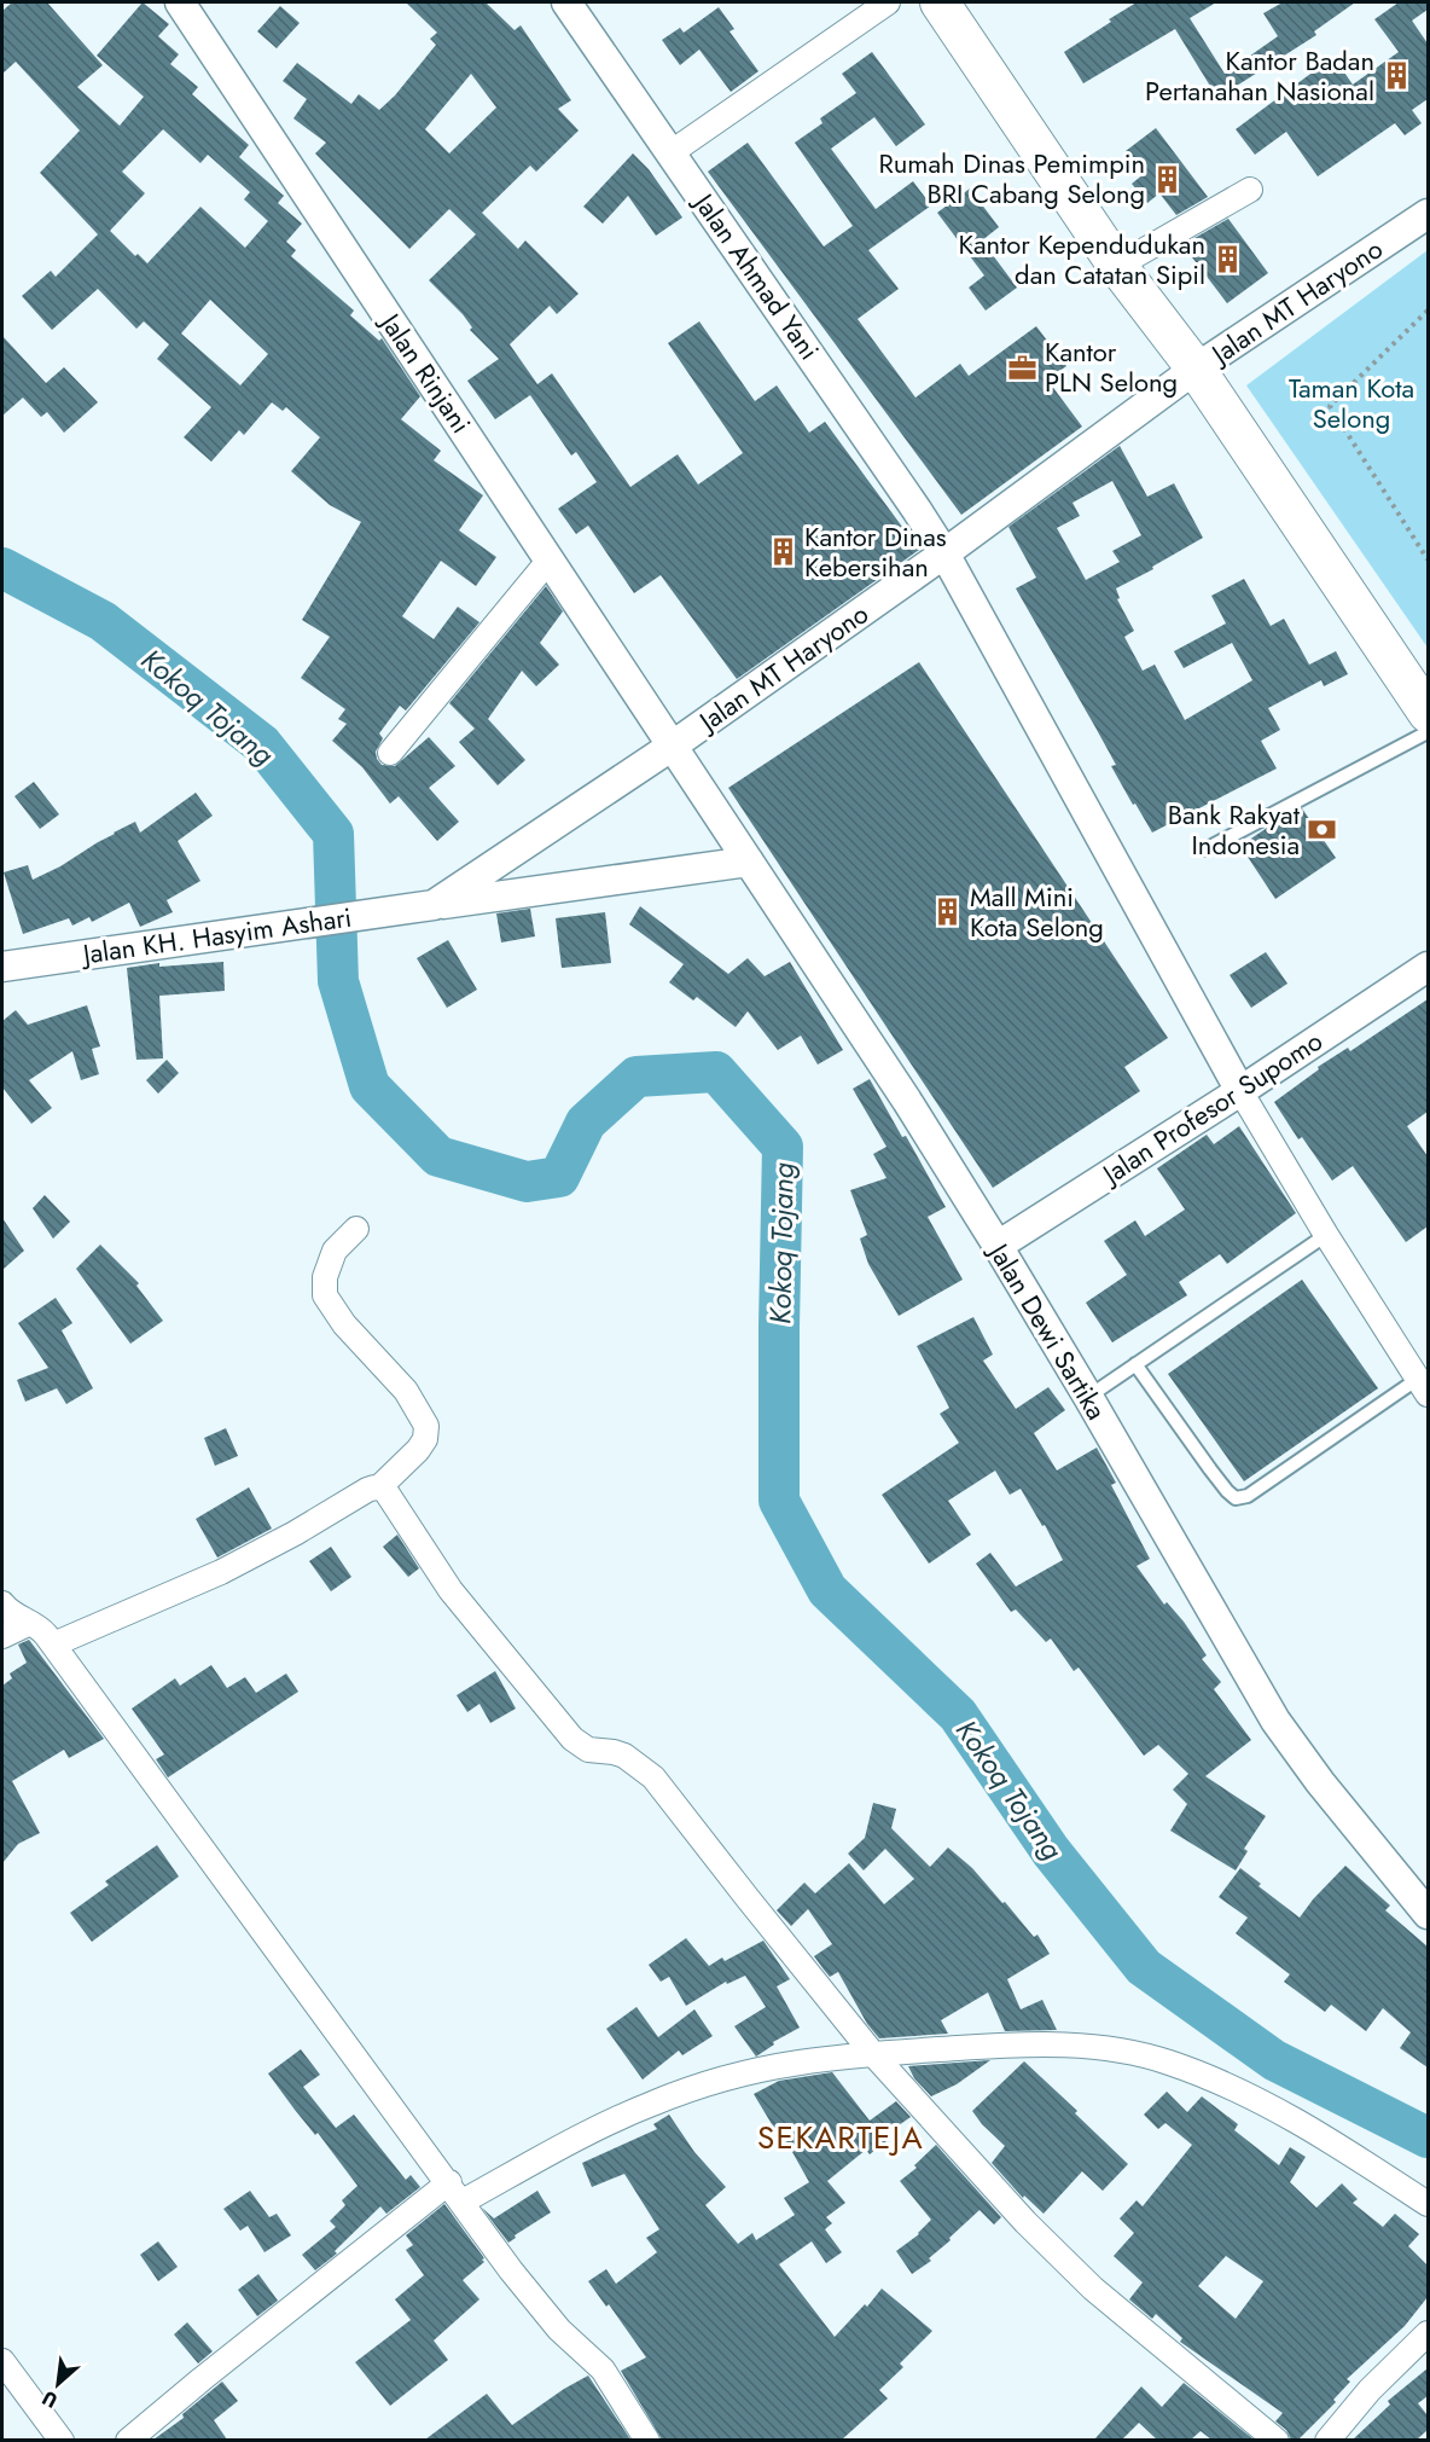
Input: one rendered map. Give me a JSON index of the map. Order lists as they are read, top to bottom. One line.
{"streets":{"street":["Jalan Ahmad Yani","Jalan MT Haryono","Jalan Rinjani","Jalan KH. Hasyim Ashari","Jalan Profesor Supomo","Jalan Dewi Sartika"]},"crossings":[["Jalan Ahmad Yani","Jalan MT Haryono"],["Jalan Ahmad Yani","Jalan Profesor Supomo"],["Jalan MT Haryono","Jalan Rinjani"],["Jalan MT Haryono","Jalan KH. Hasyim Ashari"],["Jalan MT Haryono","Jalan Dewi Sartika"],["Jalan Rinjani","Jalan KH. Hasyim Ashari"],["Jalan Rinjani","Jalan Dewi Sartika"],["Jalan KH. Hasyim Ashari","Jalan Dewi Sartika"],["Jalan Profesor Supomo","Jalan Dewi Sartika"]],"districts":["SEKARTEJA"],"water":["Kokoq Tojang"],"parks":["Taman Kota Selong"],"places":{"building":["Kantor Badan Pertanahan Nasional","Rumah Dinas Pemimpin BRI Cabang Selong","Kantor Kependudukan dan Catatan Sipil","Kantor Dinas Kebersihan","Mall Mini Kota Selong"],"office":["Kantor PLN Selong"],"bank":["Bank Rakyat Indonesia"]},"north":"bottom left"}
